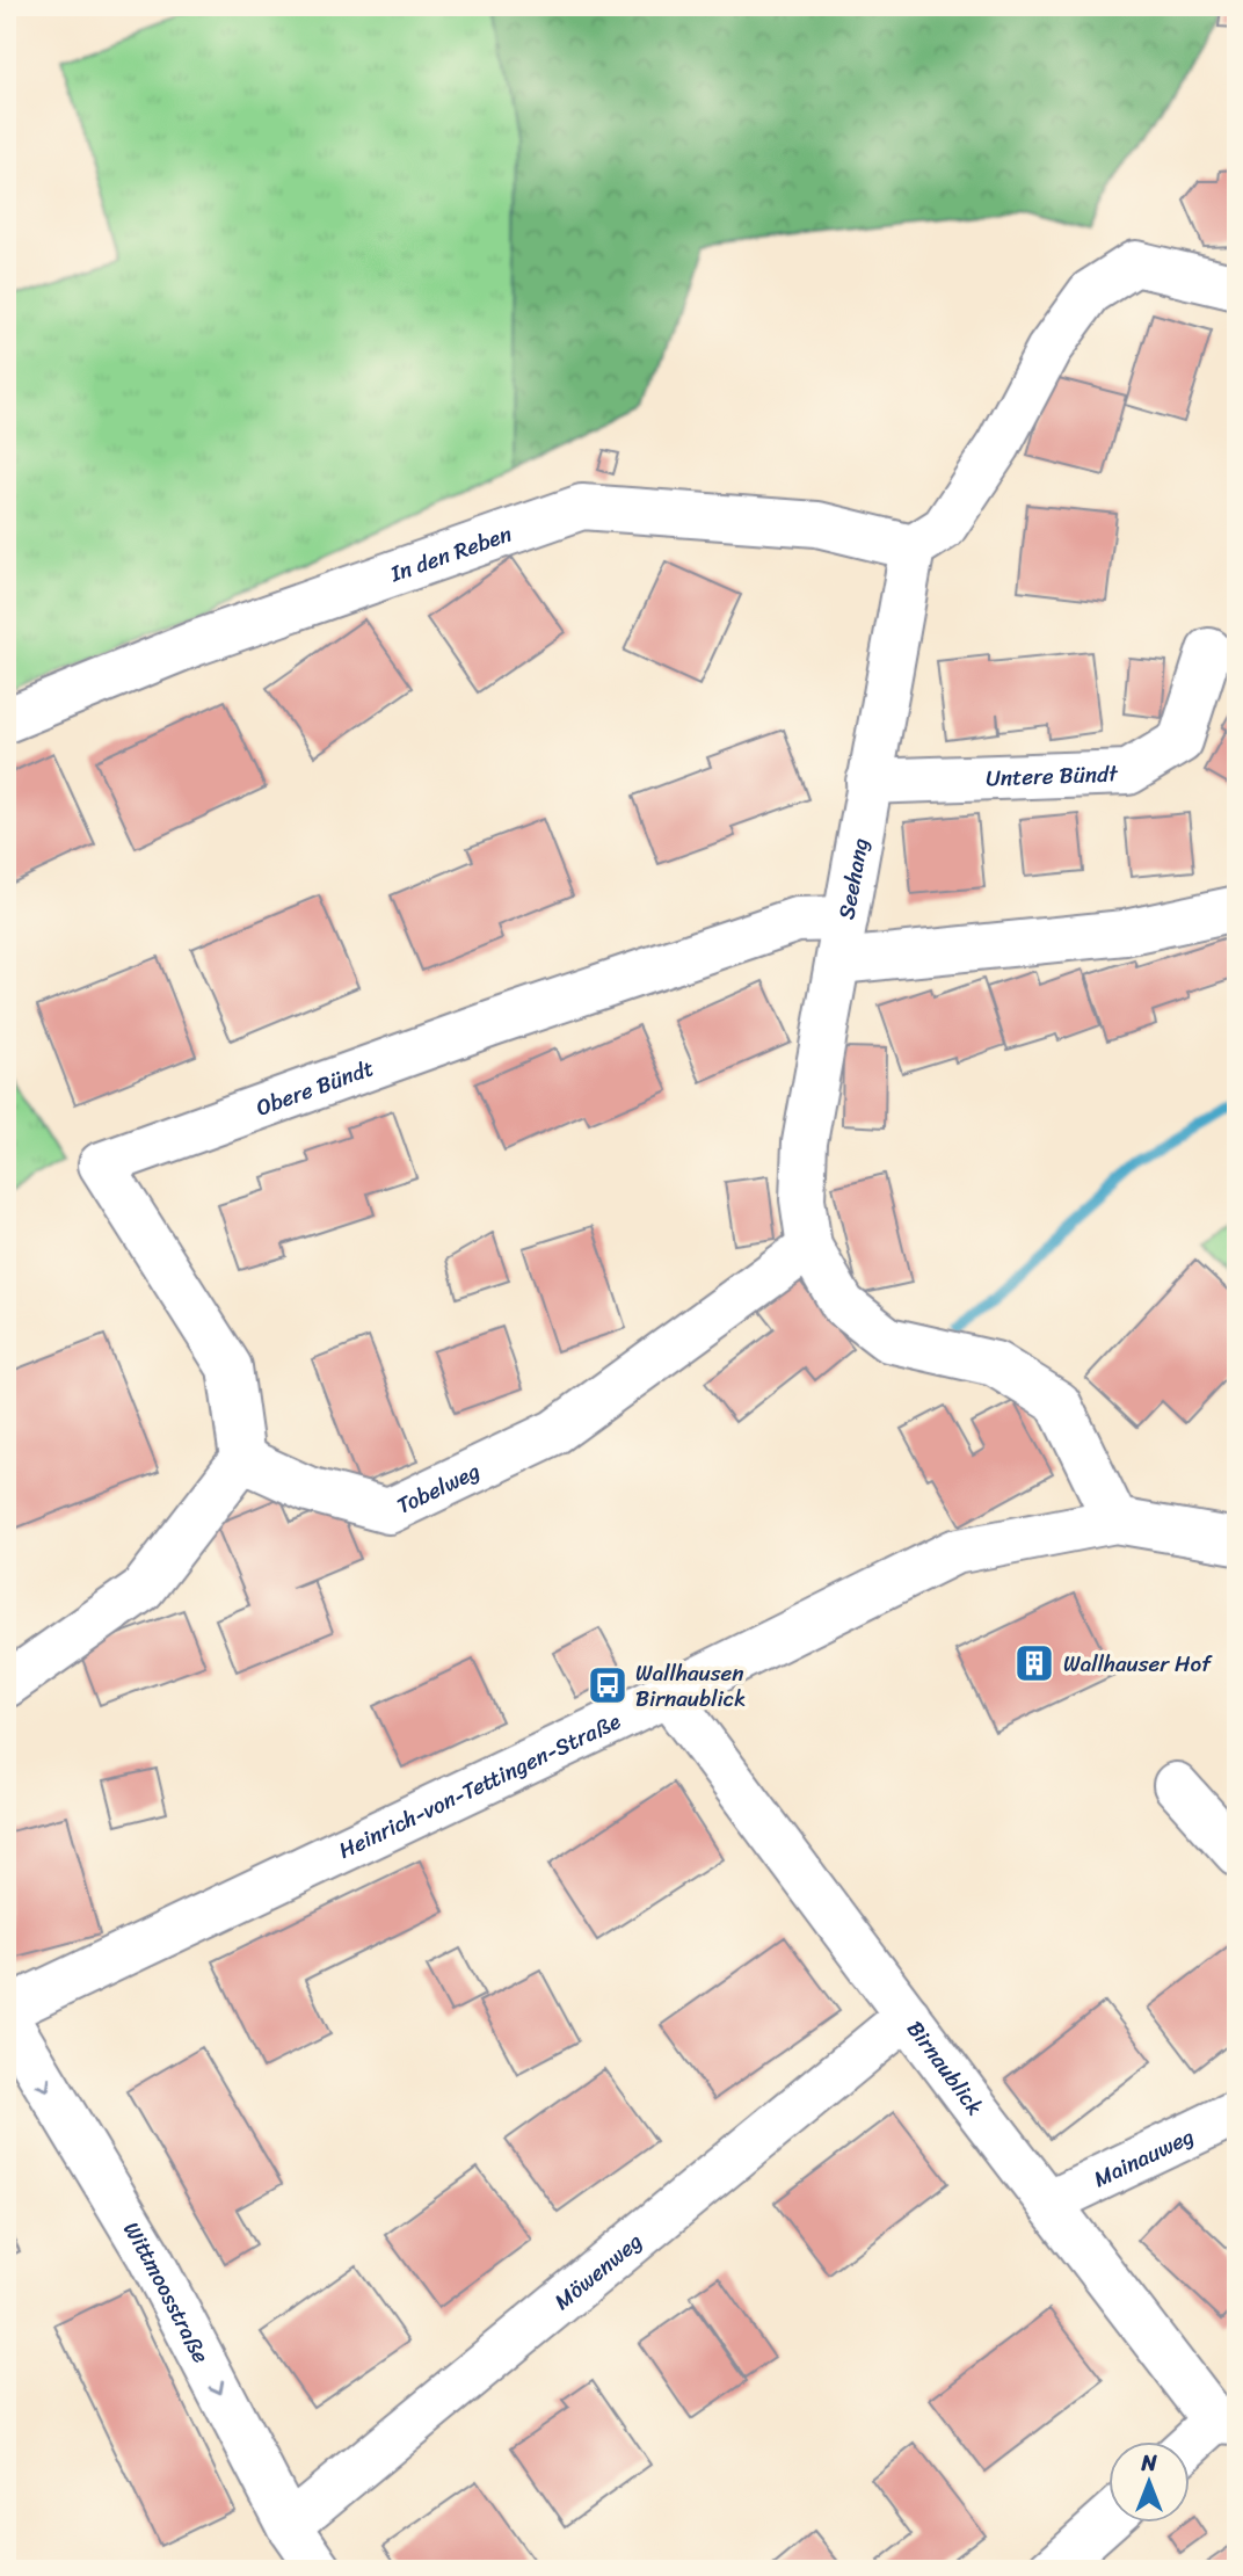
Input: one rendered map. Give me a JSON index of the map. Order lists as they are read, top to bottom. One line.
{"streets":{"street":["In den Reben","Untere Bündt","Seehang","Obere Bündt","Tobelweg","Heinrich-von-Tettingen-Straße","Birnaublick","Mainauweg","Möwenweg","Wittmoosstraße"]},"crossings":[["In den Reben","Seehang"],["Untere Bündt","Seehang"],["Seehang","Obere Bündt"],["Seehang","Tobelweg"],["Seehang","Heinrich-von-Tettingen-Straße"],["Obere Bündt","Tobelweg"],["Heinrich-von-Tettingen-Straße","Birnaublick"],["Birnaublick","Mainauweg"],["Birnaublick","Möwenweg"],["Möwenweg","Wittmoosstraße"]],"one_way":["Wittmoosstraße"],"places":{"building":["Wallhauser Hof"],"bus stop":["Wallhausen Birnaublick"]},"north":"top"}
